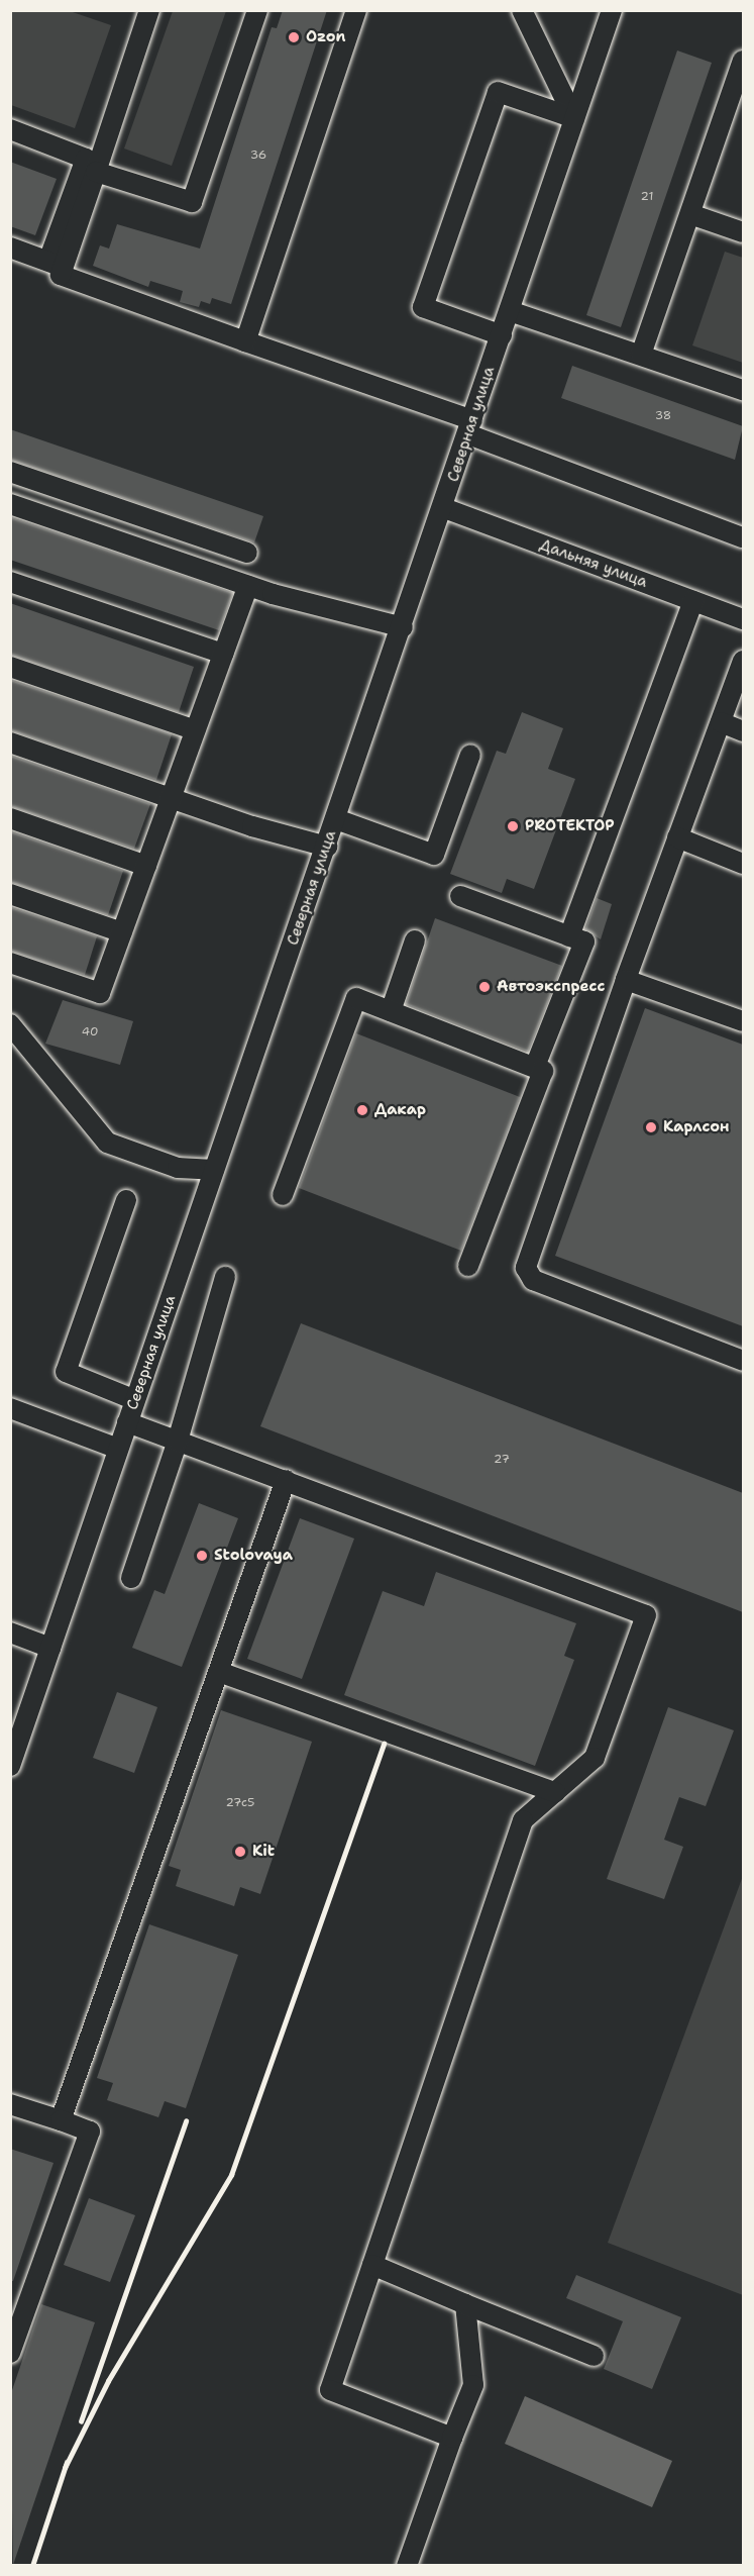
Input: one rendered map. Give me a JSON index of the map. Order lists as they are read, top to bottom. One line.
{"streets":{"street":["Северная улица","Дальняя улица"]},"crossings":[["Северная улица","Дальняя улица"]],"places":["Ozon","PROТЕКТОР","Автоэкспресс","Дакар","Карлсон","Stolovaya","Kit"],"house_numbers":["36","21","38","40","27","27с5"]}
